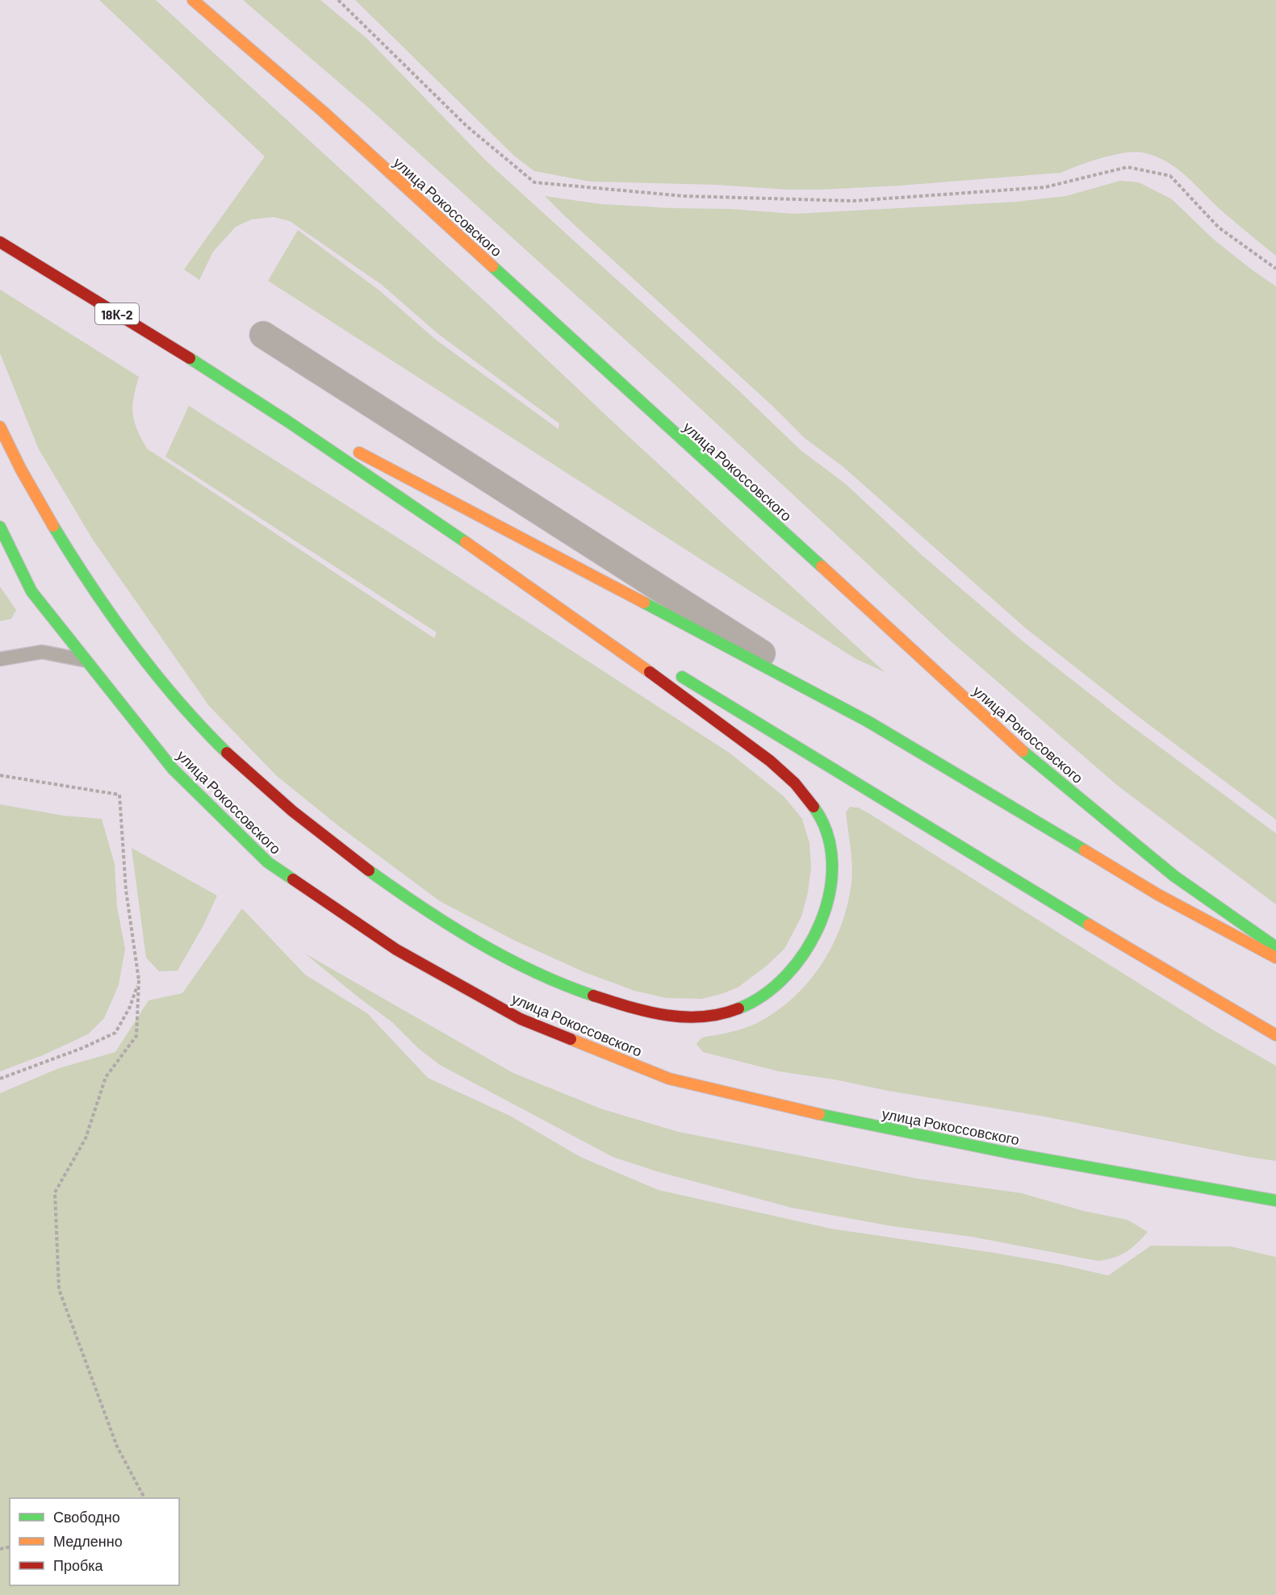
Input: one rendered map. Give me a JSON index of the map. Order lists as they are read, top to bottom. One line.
{"streets":{"main road":["улица Рокоссовского","18К-2"]},"legend":["Свободно","Медленно","Пробка"]}
